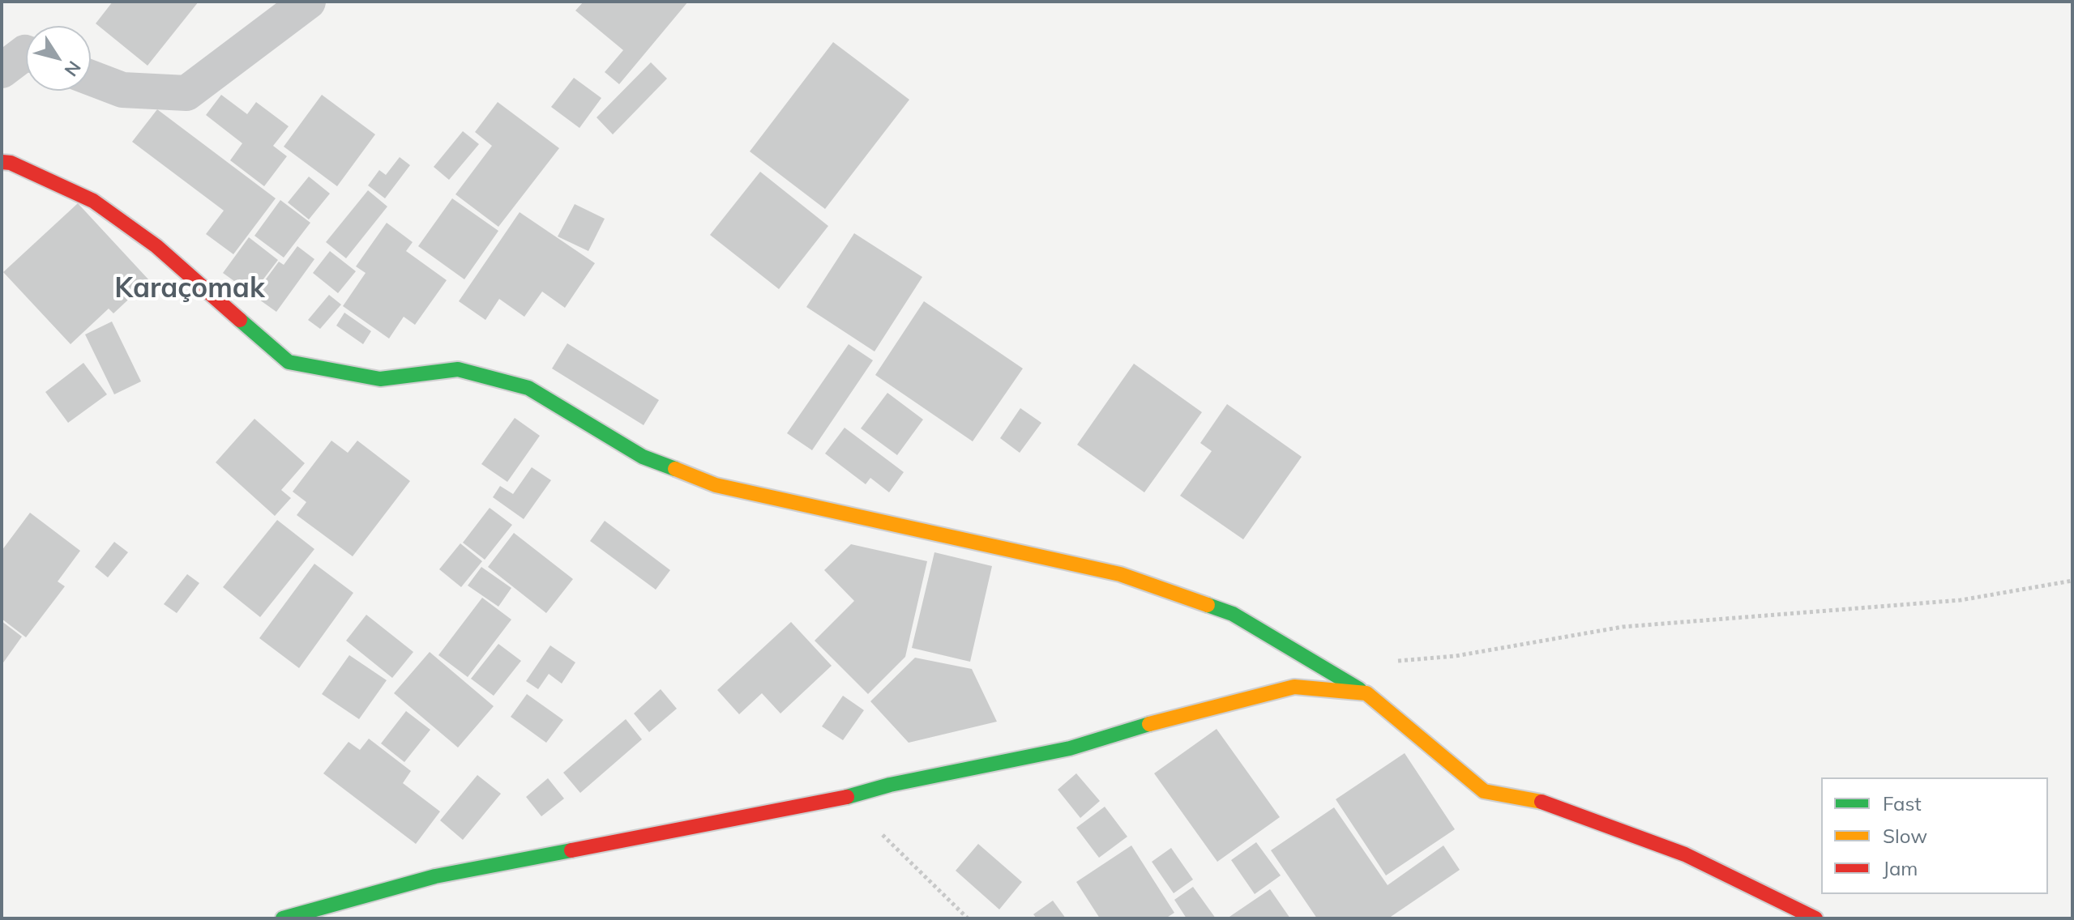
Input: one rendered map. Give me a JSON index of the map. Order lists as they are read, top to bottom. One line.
{"districts":["Karaçomak"],"legend":["Fast","Slow","Jam"],"north":"bottom right"}
